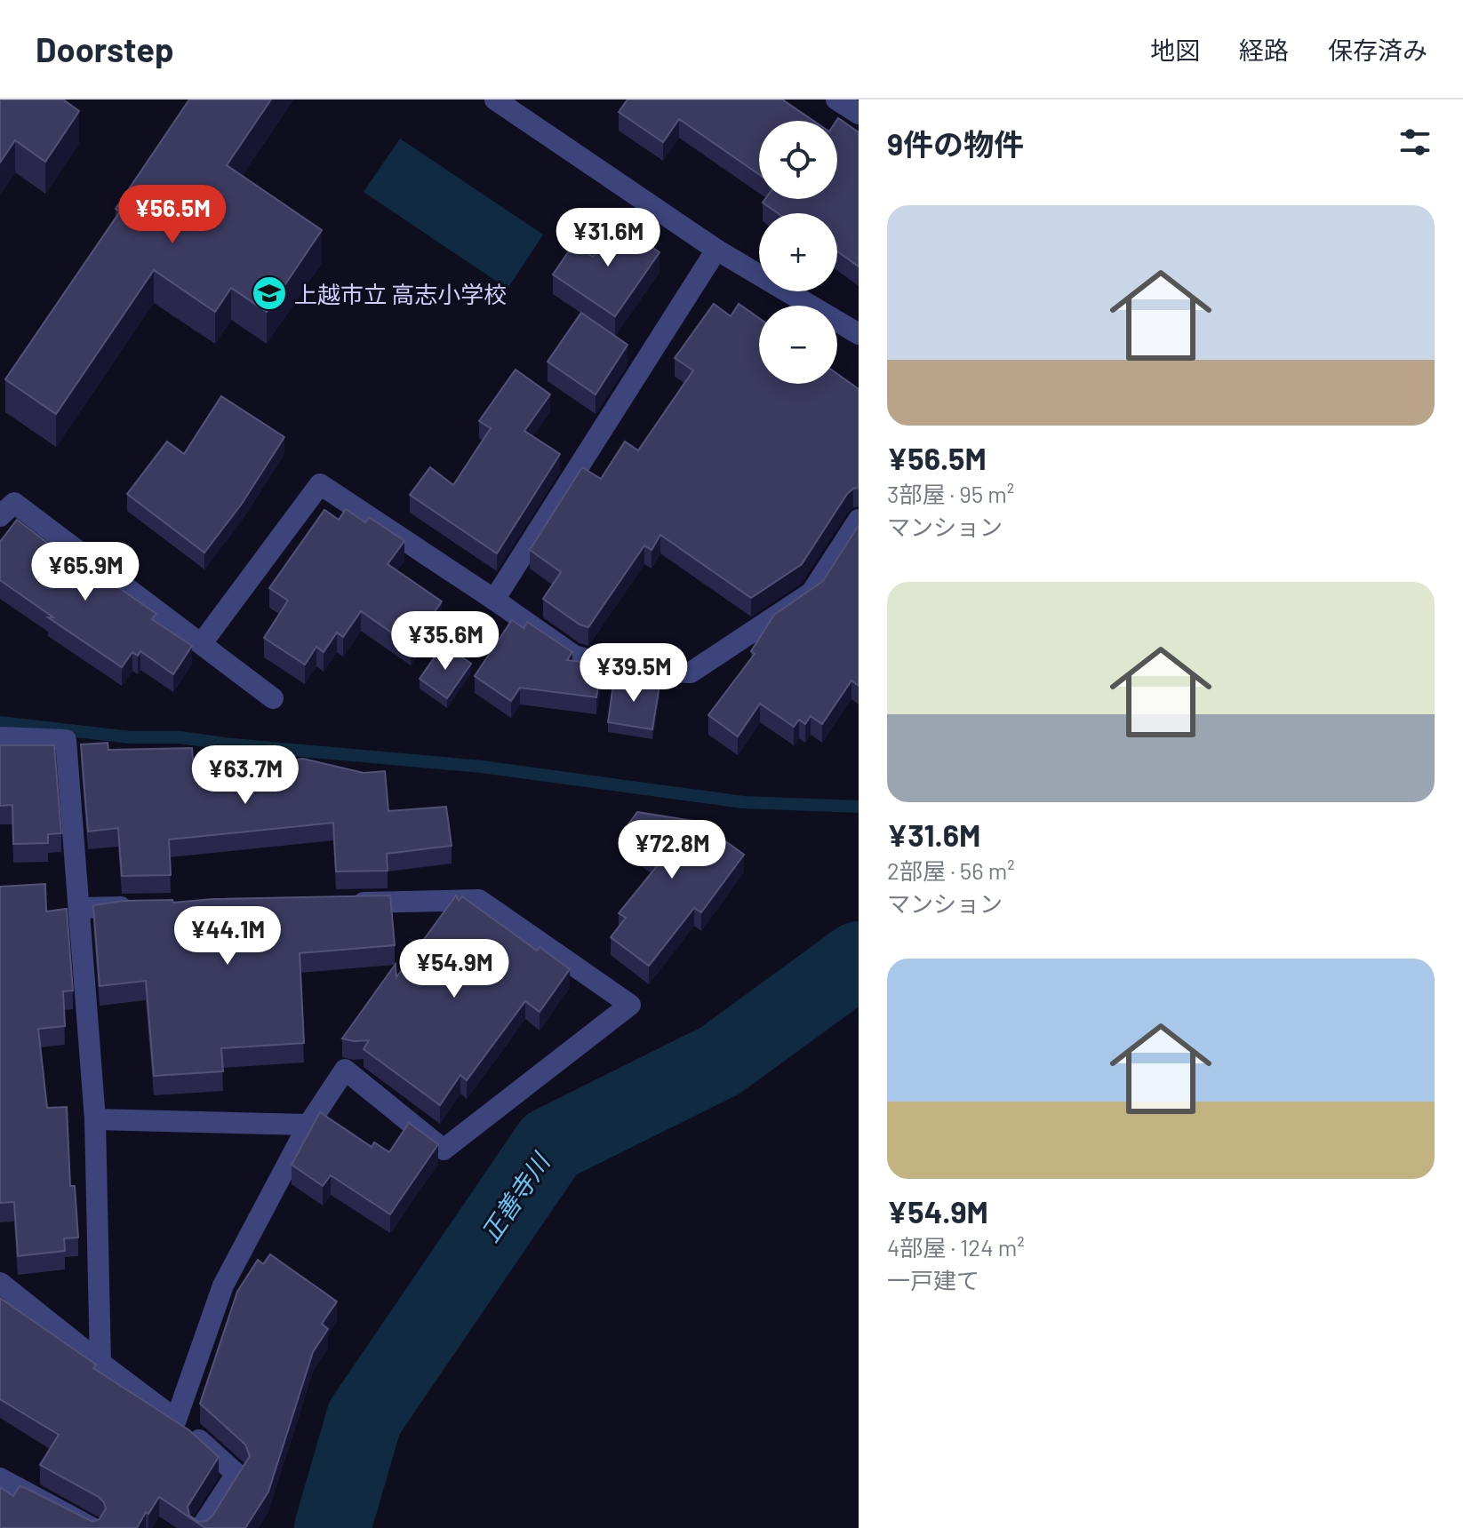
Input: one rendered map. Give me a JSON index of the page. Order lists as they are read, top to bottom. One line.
{"water":["正善寺川"],"places":{"school or university":["上越市立 高志小学校"]},"page":{"header":"Doorstep","nav":["地図","経路","保存済み"],"heading":"9件の物件","map_buttons":["+","−"],"price":["¥56.5M","¥31.6M","¥65.9M","¥35.6M","¥39.5M","¥63.7M","¥72.8M","¥44.1M","¥54.9M"],"list":[{"name":"¥56.5M","note":"3部屋 · 95 m² · マンション"},{"name":"¥31.6M","note":"2部屋 · 56 m² · マンション"},{"name":"¥54.9M","note":"4部屋 · 124 m² · 一戸建て"}]}}
